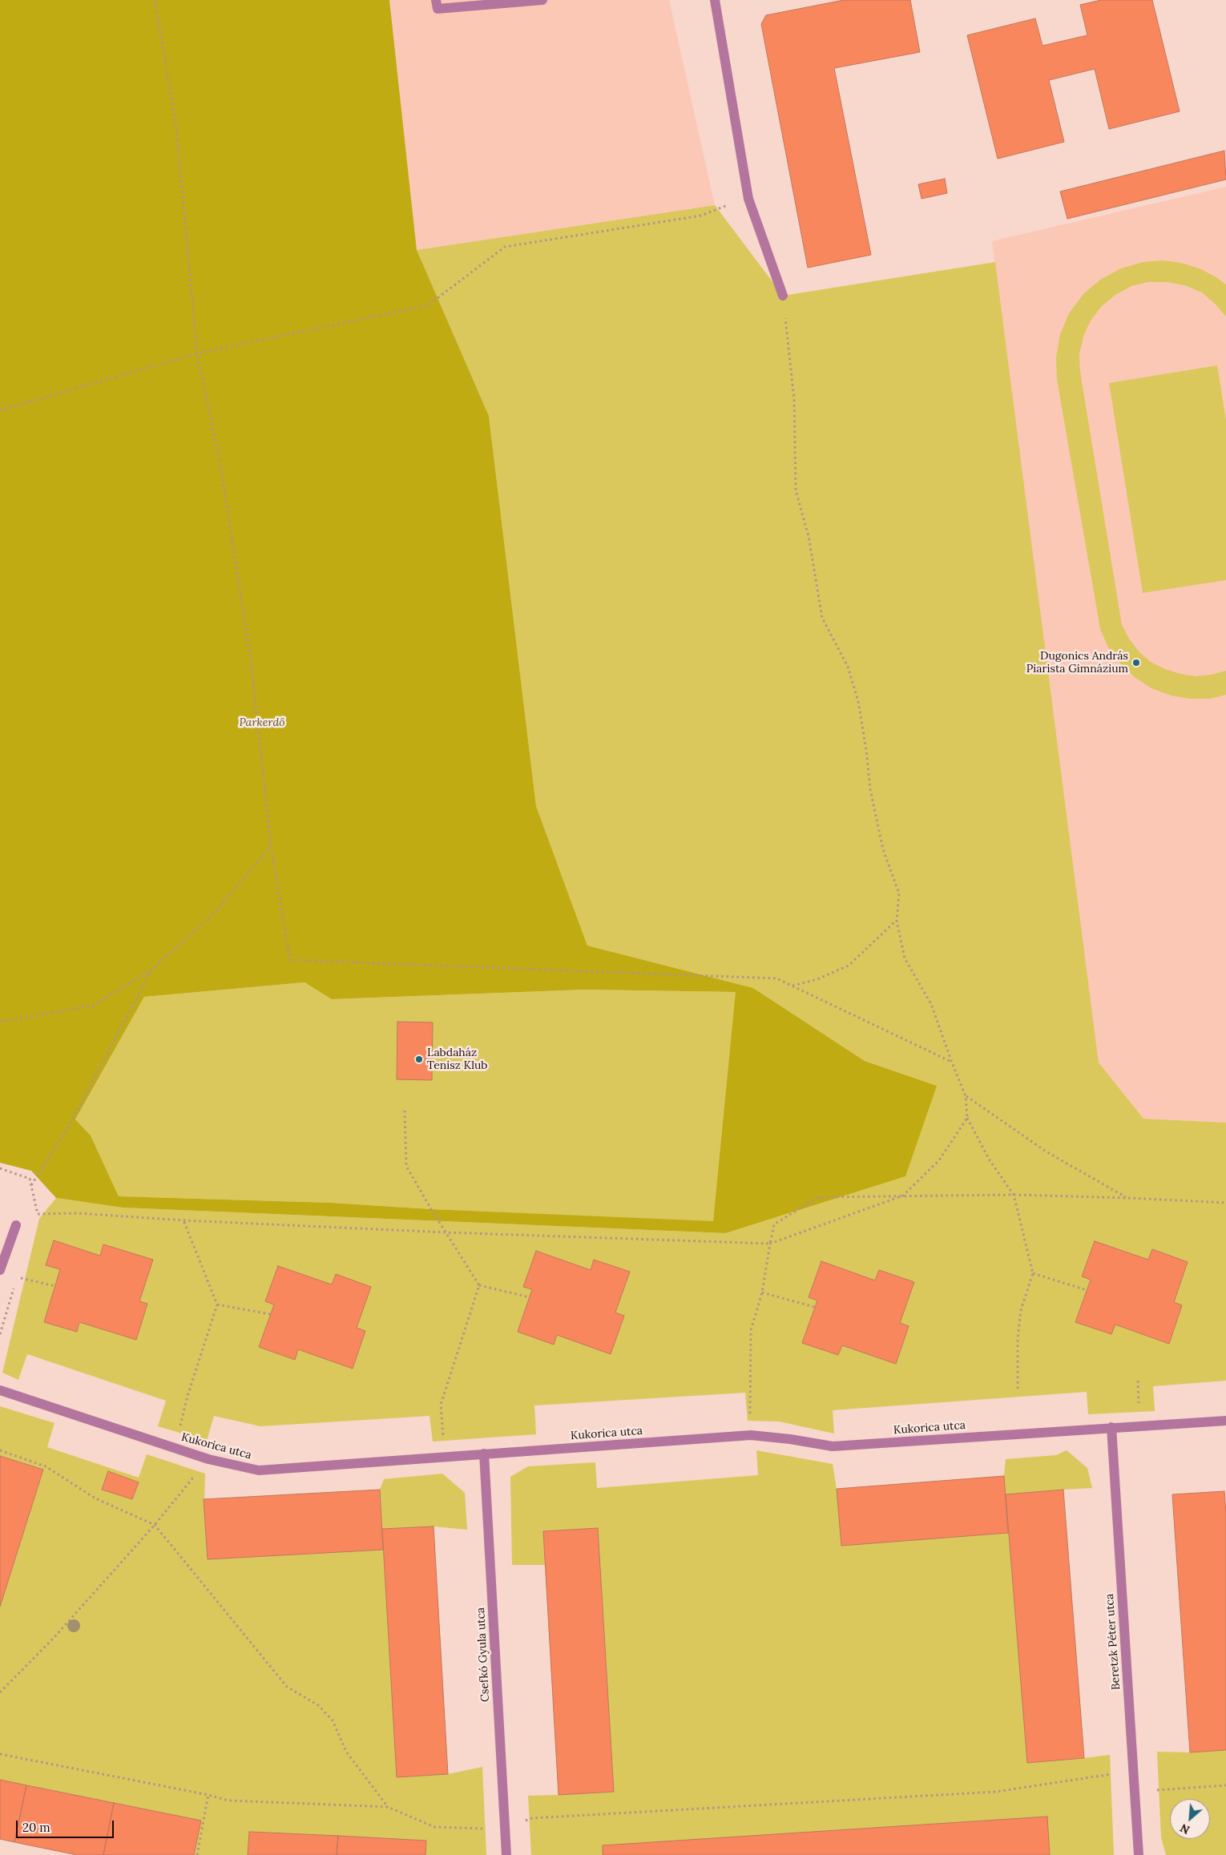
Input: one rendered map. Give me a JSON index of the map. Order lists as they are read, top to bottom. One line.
{"streets":{"street":["Kukorica utca","Beretzk Péter utca","Csefkó Gyula utca"]},"crossings":[["Kukorica utca","Beretzk Péter utca"],["Kukorica utca","Csefkó Gyula utca"]],"parks":["Parkerdő"],"places":["Dugonics András Piarista Gimnázium","Labdaház Tenisz Klub"],"scale_bar":"20 m","north":"bottom left"}
